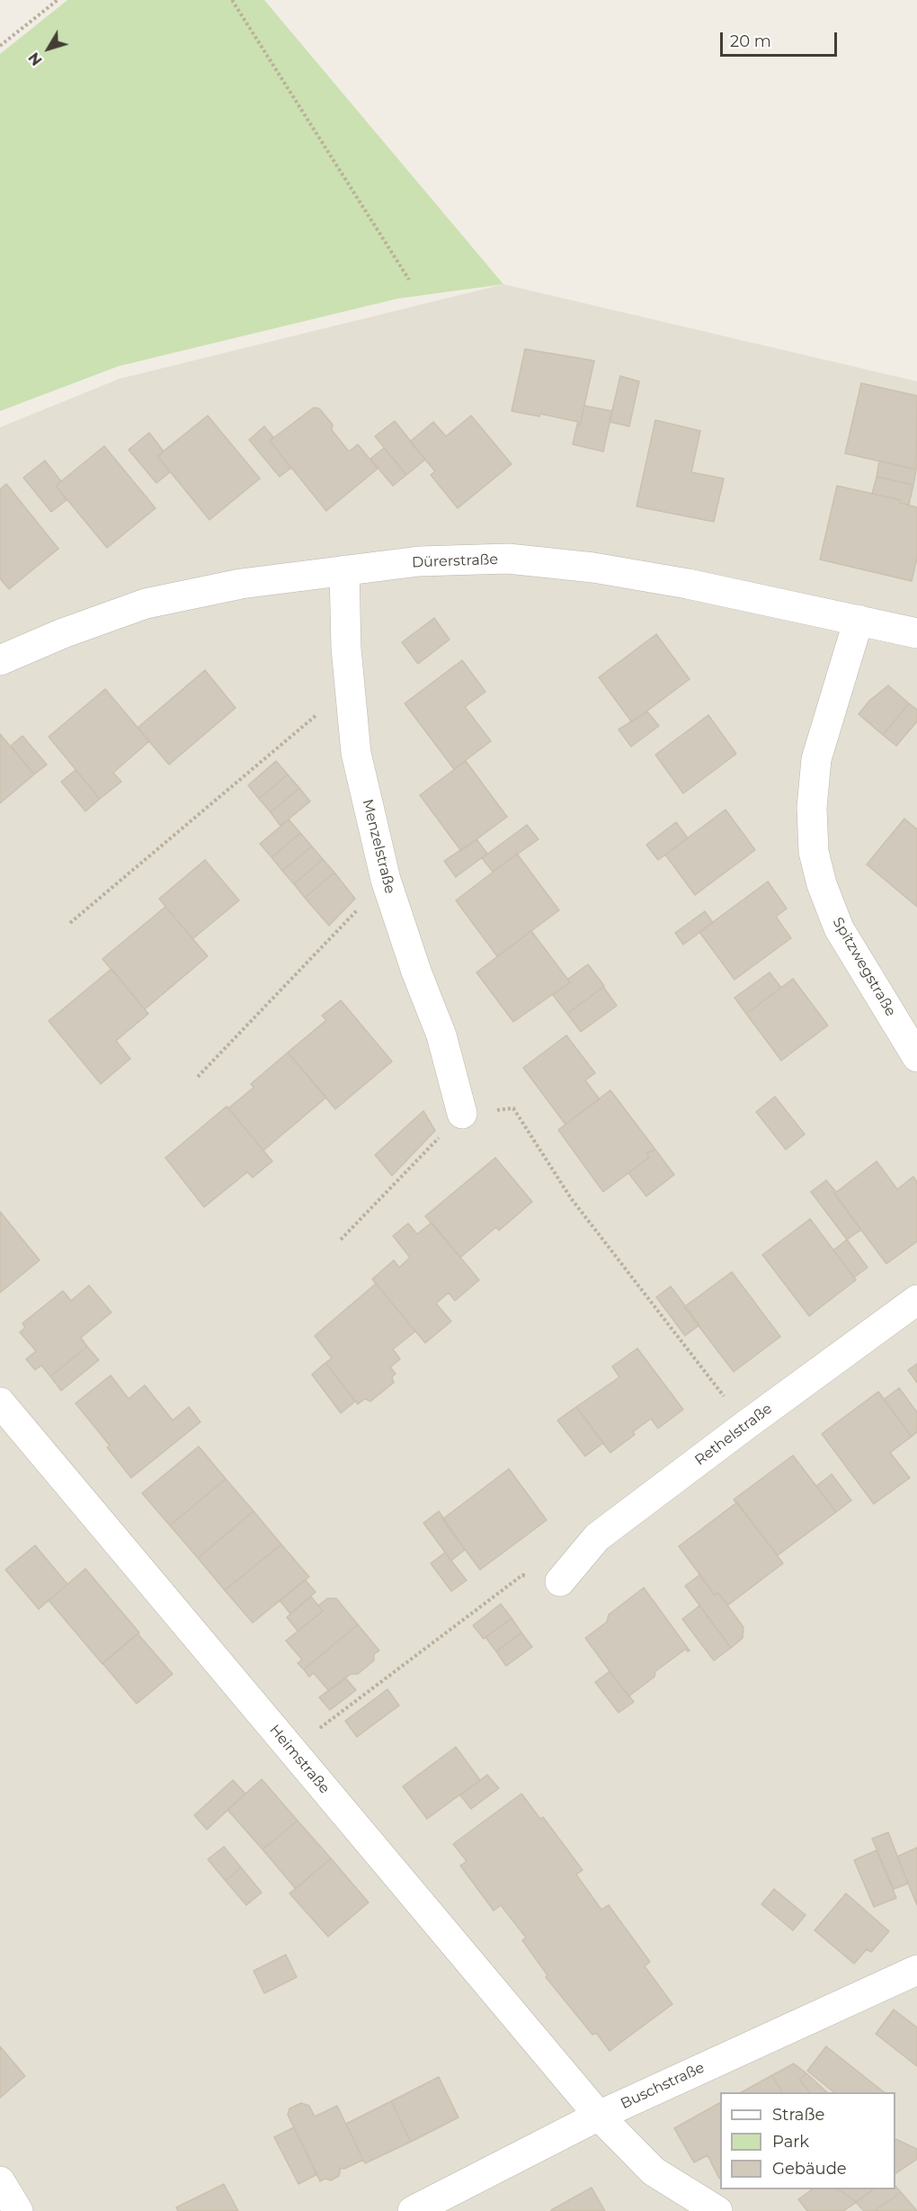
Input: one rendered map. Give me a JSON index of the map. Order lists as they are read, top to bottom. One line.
{"streets":{"street":["Dürerstraße","Menzelstraße","Spitzwegstraße","Rethelstraße","Heimstraße","Buschstraße"]},"crossings":[["Dürerstraße","Menzelstraße"],["Dürerstraße","Spitzwegstraße"],["Heimstraße","Buschstraße"]],"legend":["Straße","Park","Gebäude"],"scale_bar":"20 m","north":"bottom left"}
